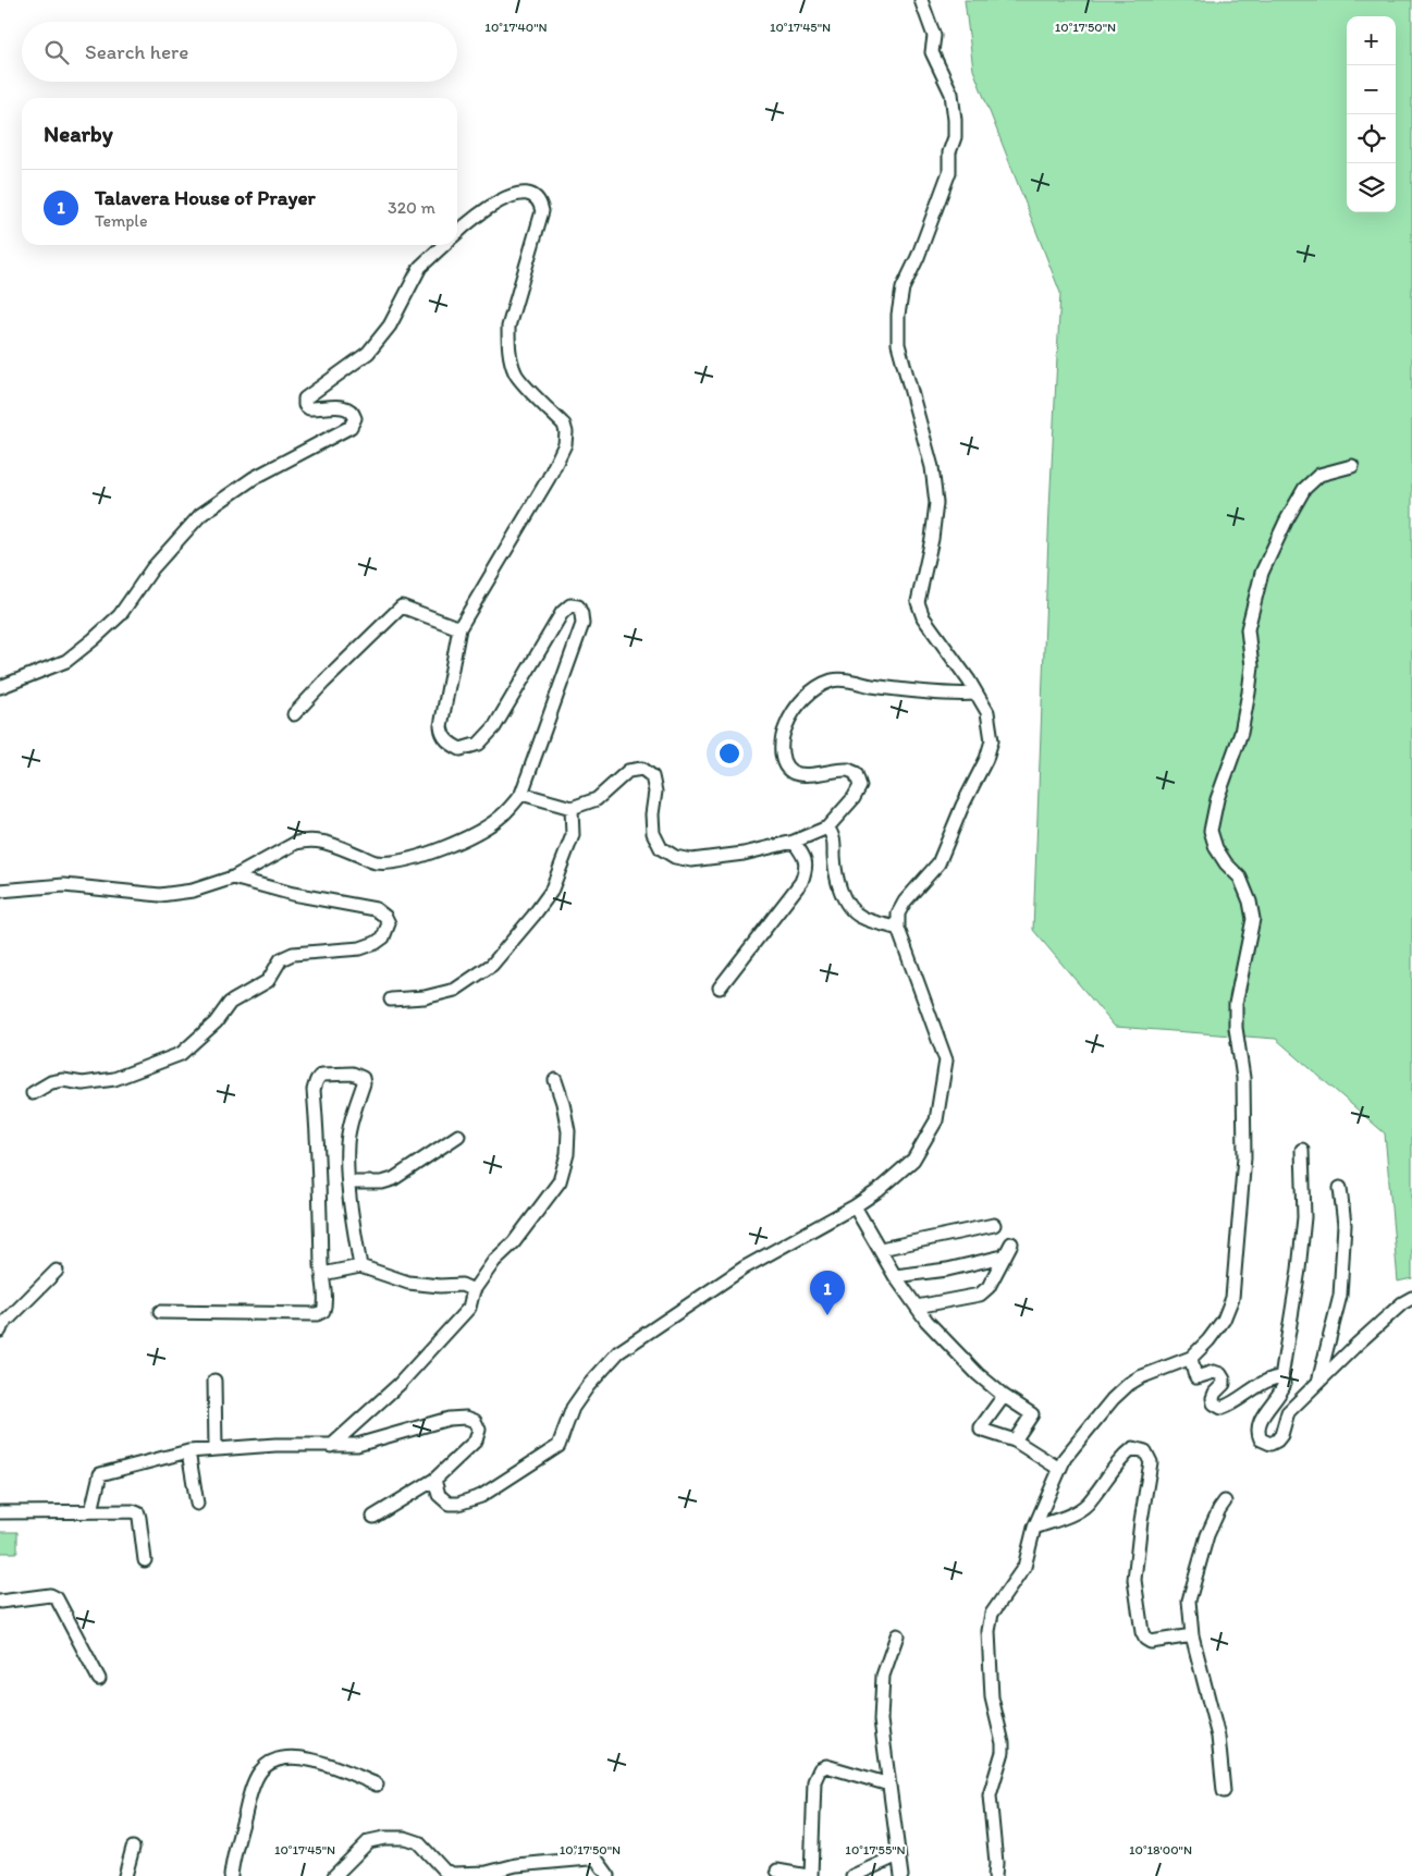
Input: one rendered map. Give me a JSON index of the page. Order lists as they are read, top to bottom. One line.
{"page":{"map_buttons":["+","−"],"search":"Search here","heading":"Nearby","list":[{"mark":"1","name":"Talavera House of Prayer","note":"Temple","value":"320 m"}],"pins":"1"},"coordinates":["10°17'40\"N","10°17'45\"N","10°17'50\"N","10°17'55\"N","10°18'00\"N"]}
